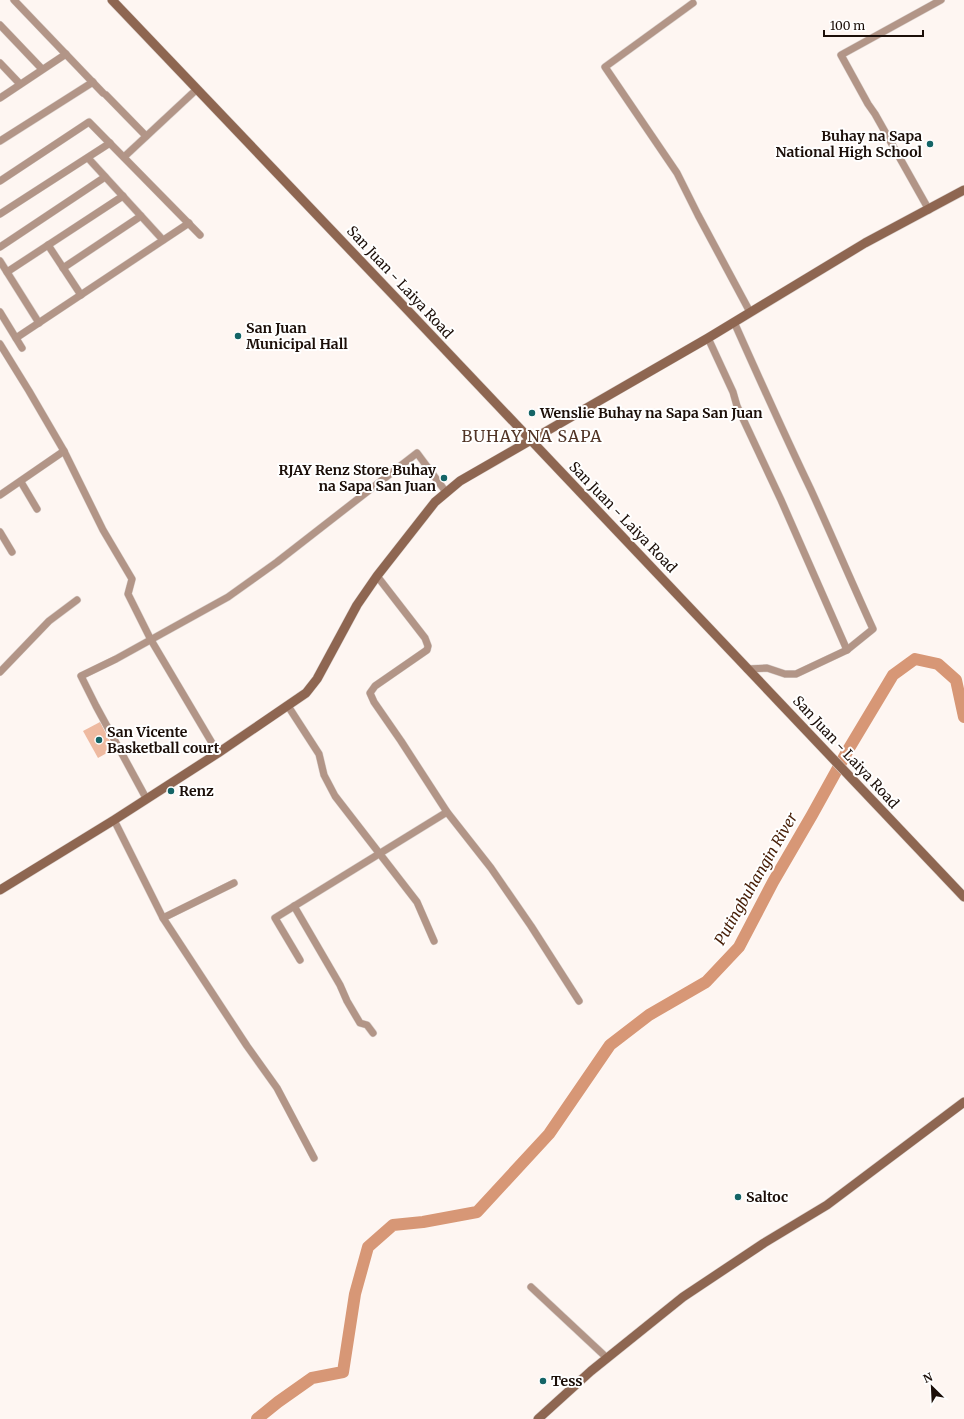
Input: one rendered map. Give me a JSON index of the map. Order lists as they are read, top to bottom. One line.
{"streets":{"street":["San Juan - Laiya Road"]},"districts":["BUHAY NA SAPA"],"water":["Putingbuhangin River"],"places":["Buhay na Sapa National High School","San Juan Municipal Hall","Wenslie Buhay na Sapa San Juan","RJAY Renz Store Buhay na Sapa San Juan","San Vicente Basketball court","Renz","Saltoc","Tess"],"scale_bar":"100 m","north":"top left"}
